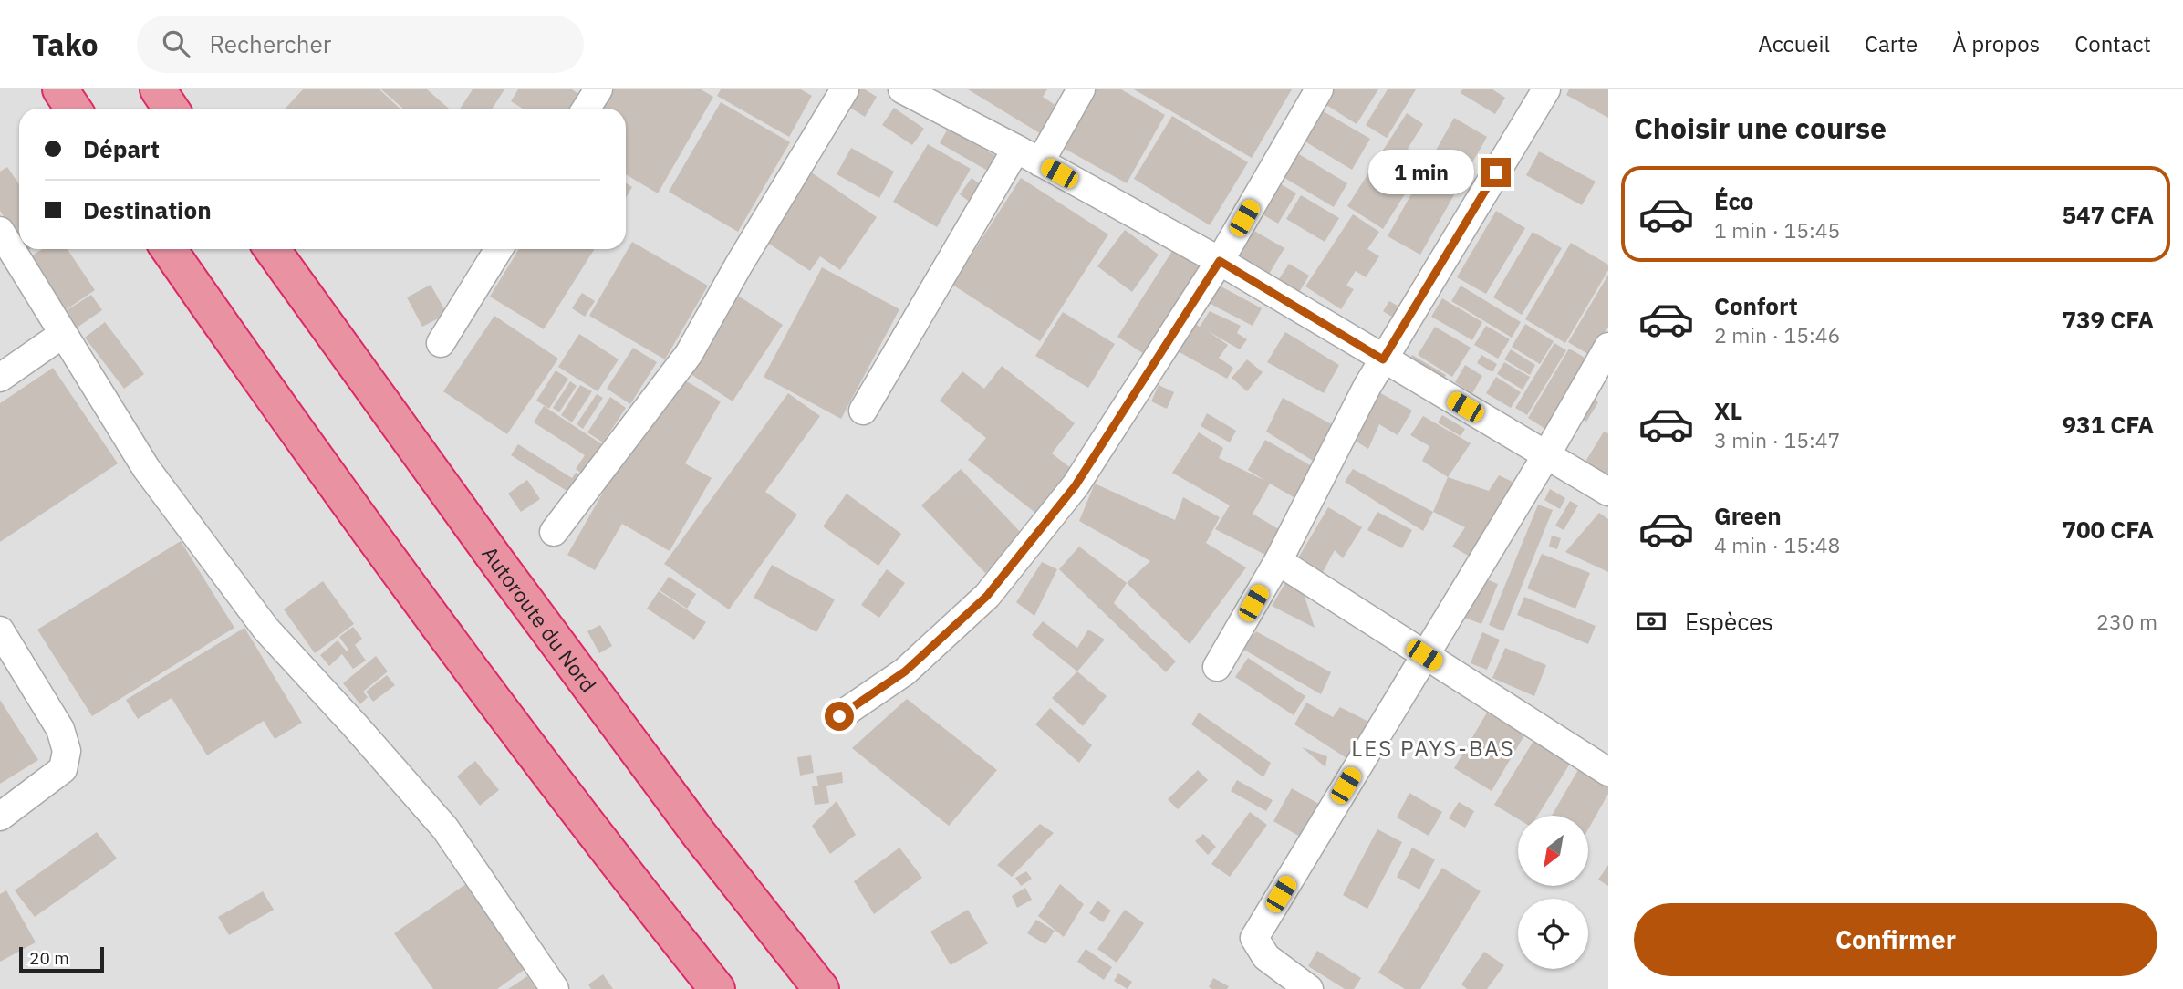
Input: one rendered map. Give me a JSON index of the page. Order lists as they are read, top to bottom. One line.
{"streets":{"highway":["Autoroute du Nord"]},"districts":["LES PAYS-BAS"],"scale_bar":"20 m","north":"bottom left","page":{"header":"Tako","search":"Rechercher","nav":["Accueil","Carte","À propos","Contact"],"heading":"Choisir une course","banner":["Départ","Destination"],"bubble":"1 min","list":[{"name":"Éco","note":"1 min · 15:45","value":"547 CFA"},{"name":"Confort","note":"2 min · 15:46","value":"739 CFA"},{"name":"XL","note":"3 min · 15:47","value":"931 CFA"},{"name":"Green","note":"4 min · 15:48","value":"700 CFA"}],"pay":["Espèces","230 m"],"buttons":"Confirmer","scale":"20 m"}}
